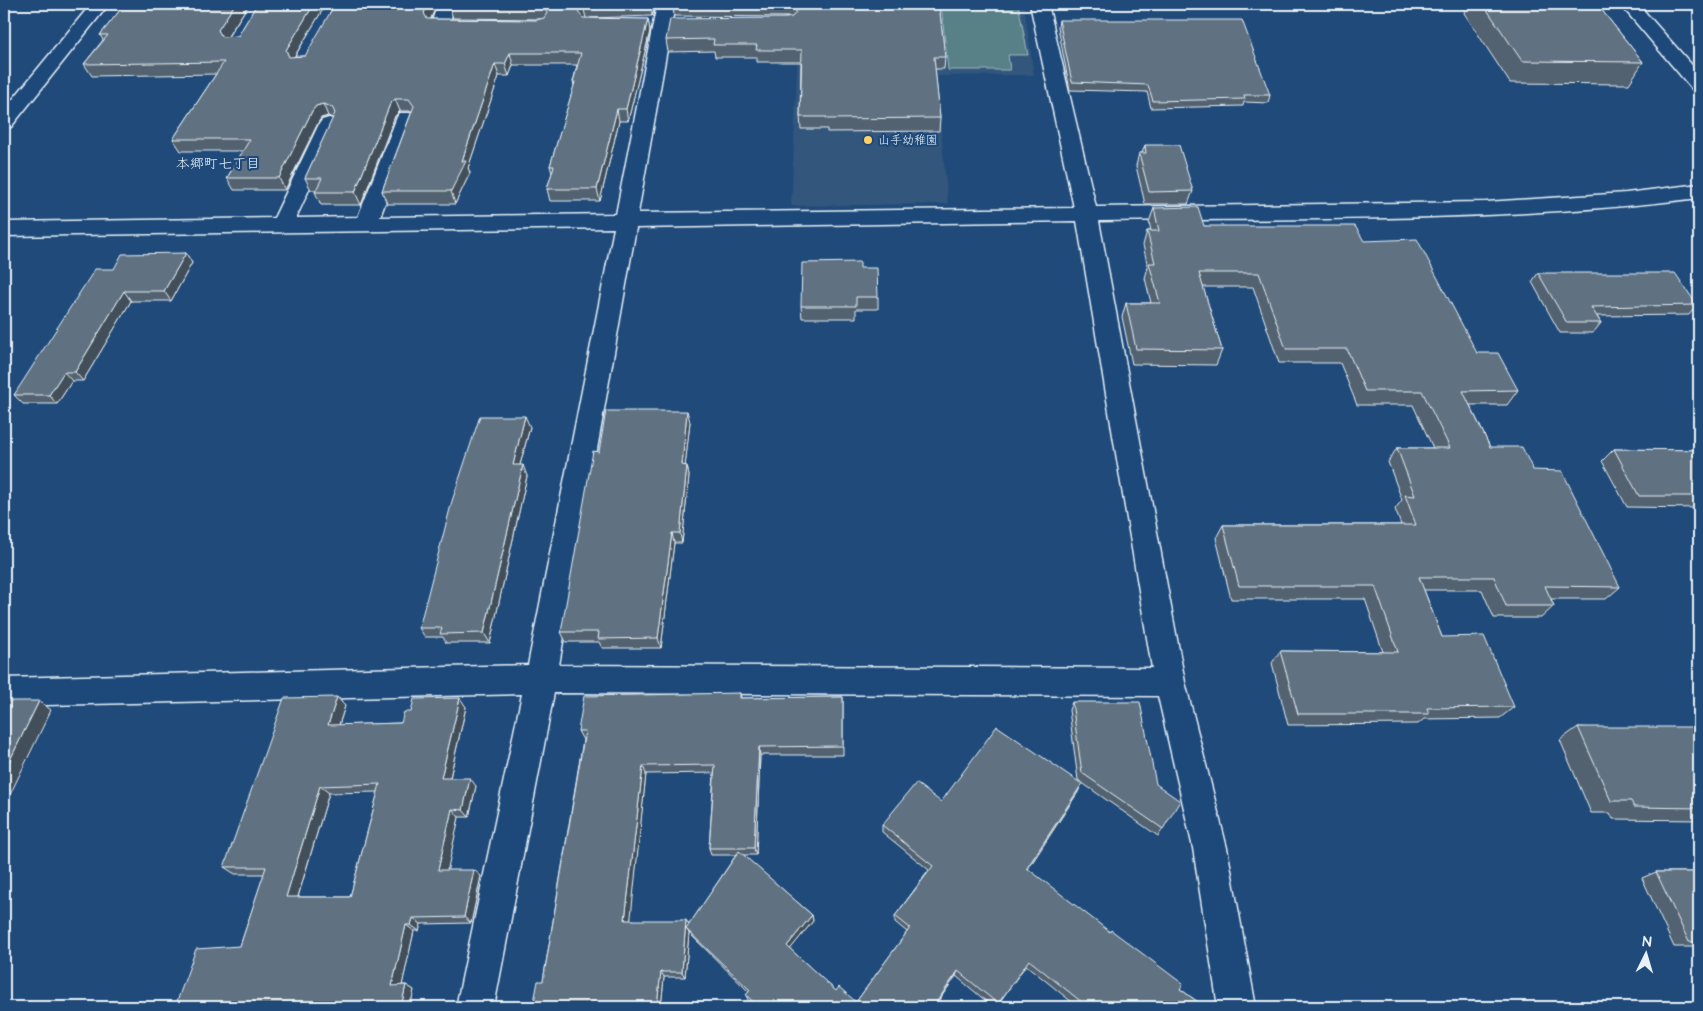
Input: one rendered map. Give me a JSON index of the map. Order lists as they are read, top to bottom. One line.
{"districts":["本郷町七丁目"],"places":["山手幼稚園"],"north":"top"}
